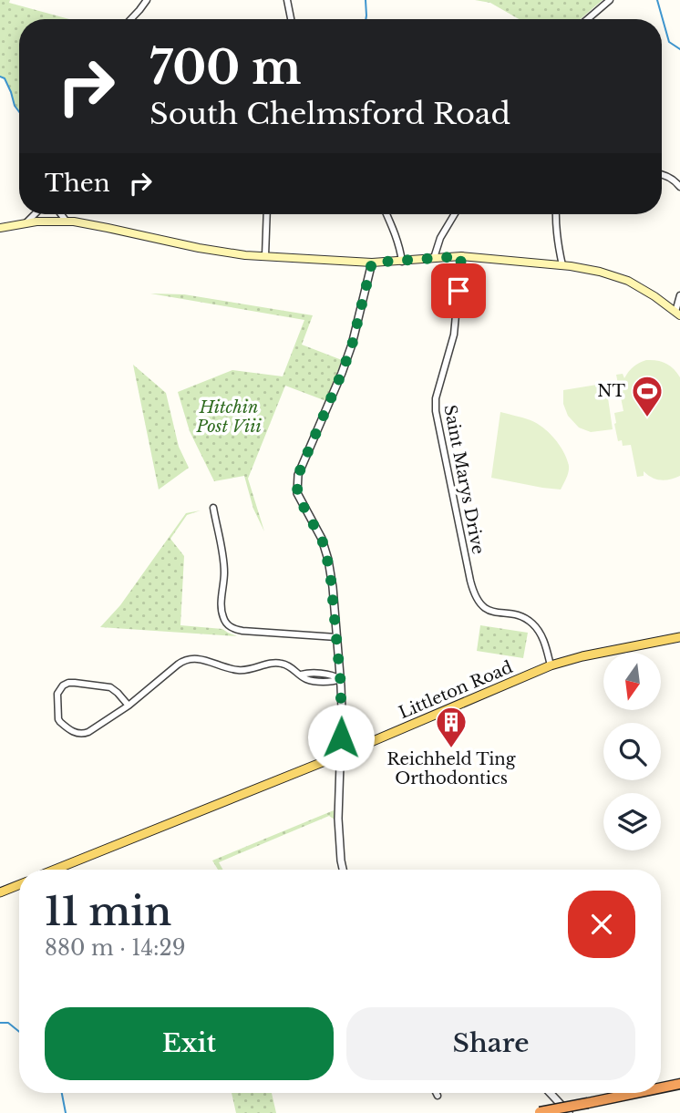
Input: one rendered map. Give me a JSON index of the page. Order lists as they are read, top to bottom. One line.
{"streets":{"main road":["Littleton Road"],"street":["Saint Marys Drive"]},"crossings":[["Saint Marys Drive","Littleton Road"]],"parks":["Hitchin Post Viii"],"places":{"sports":["NT"],"building":["Reichheld Ting Orthodontics"]},"north":"bottom","page":{"turn":["700 m","South Chelmsford Road"],"then":"Then","heading":["11 min","880 m · 14:29"],"buttons":["Exit","Share"]}}
